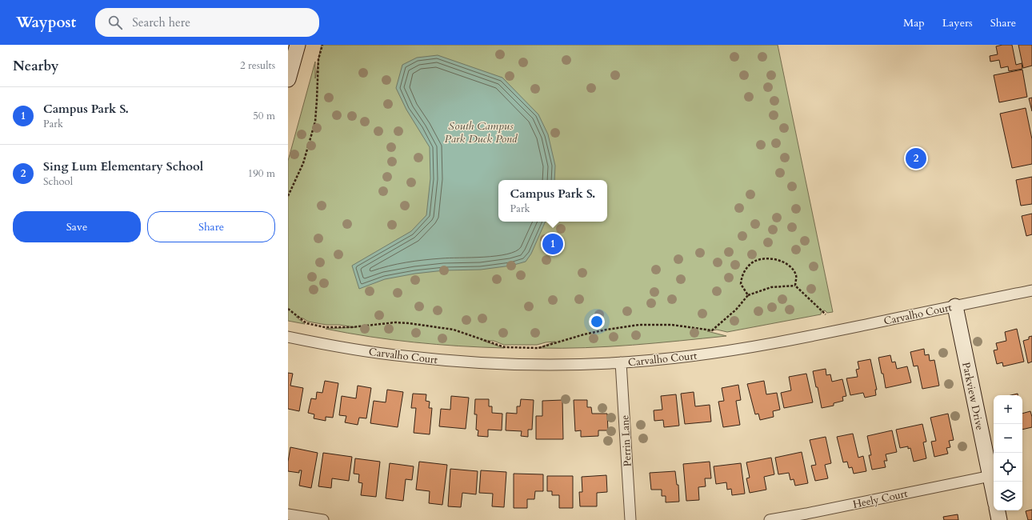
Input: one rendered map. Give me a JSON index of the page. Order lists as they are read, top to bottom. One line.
{"streets":{"street":["Carvalho Court","Parkview Drive","Perrin Lane","Heely Court"]},"crossings":[["Carvalho Court","Parkview Drive"],["Carvalho Court","Perrin Lane"],["Parkview Drive","Heely Court"]],"water":["South Campus Park Duck Pond"],"page":{"header":"Waypost","search":"Search here","nav":["Map","Layers","Share"],"heading":["Nearby","2 results"],"list":[{"mark":"1","name":"Campus Park S.","note":"Park","value":"50 m"},{"mark":"2","name":"Sing Lum Elementary School","note":"School","value":"190 m"}],"pins":["2","1"],"popup":["Campus Park S.","Park"],"buttons":["Save","Share"],"map_buttons":["+","−"]}}
